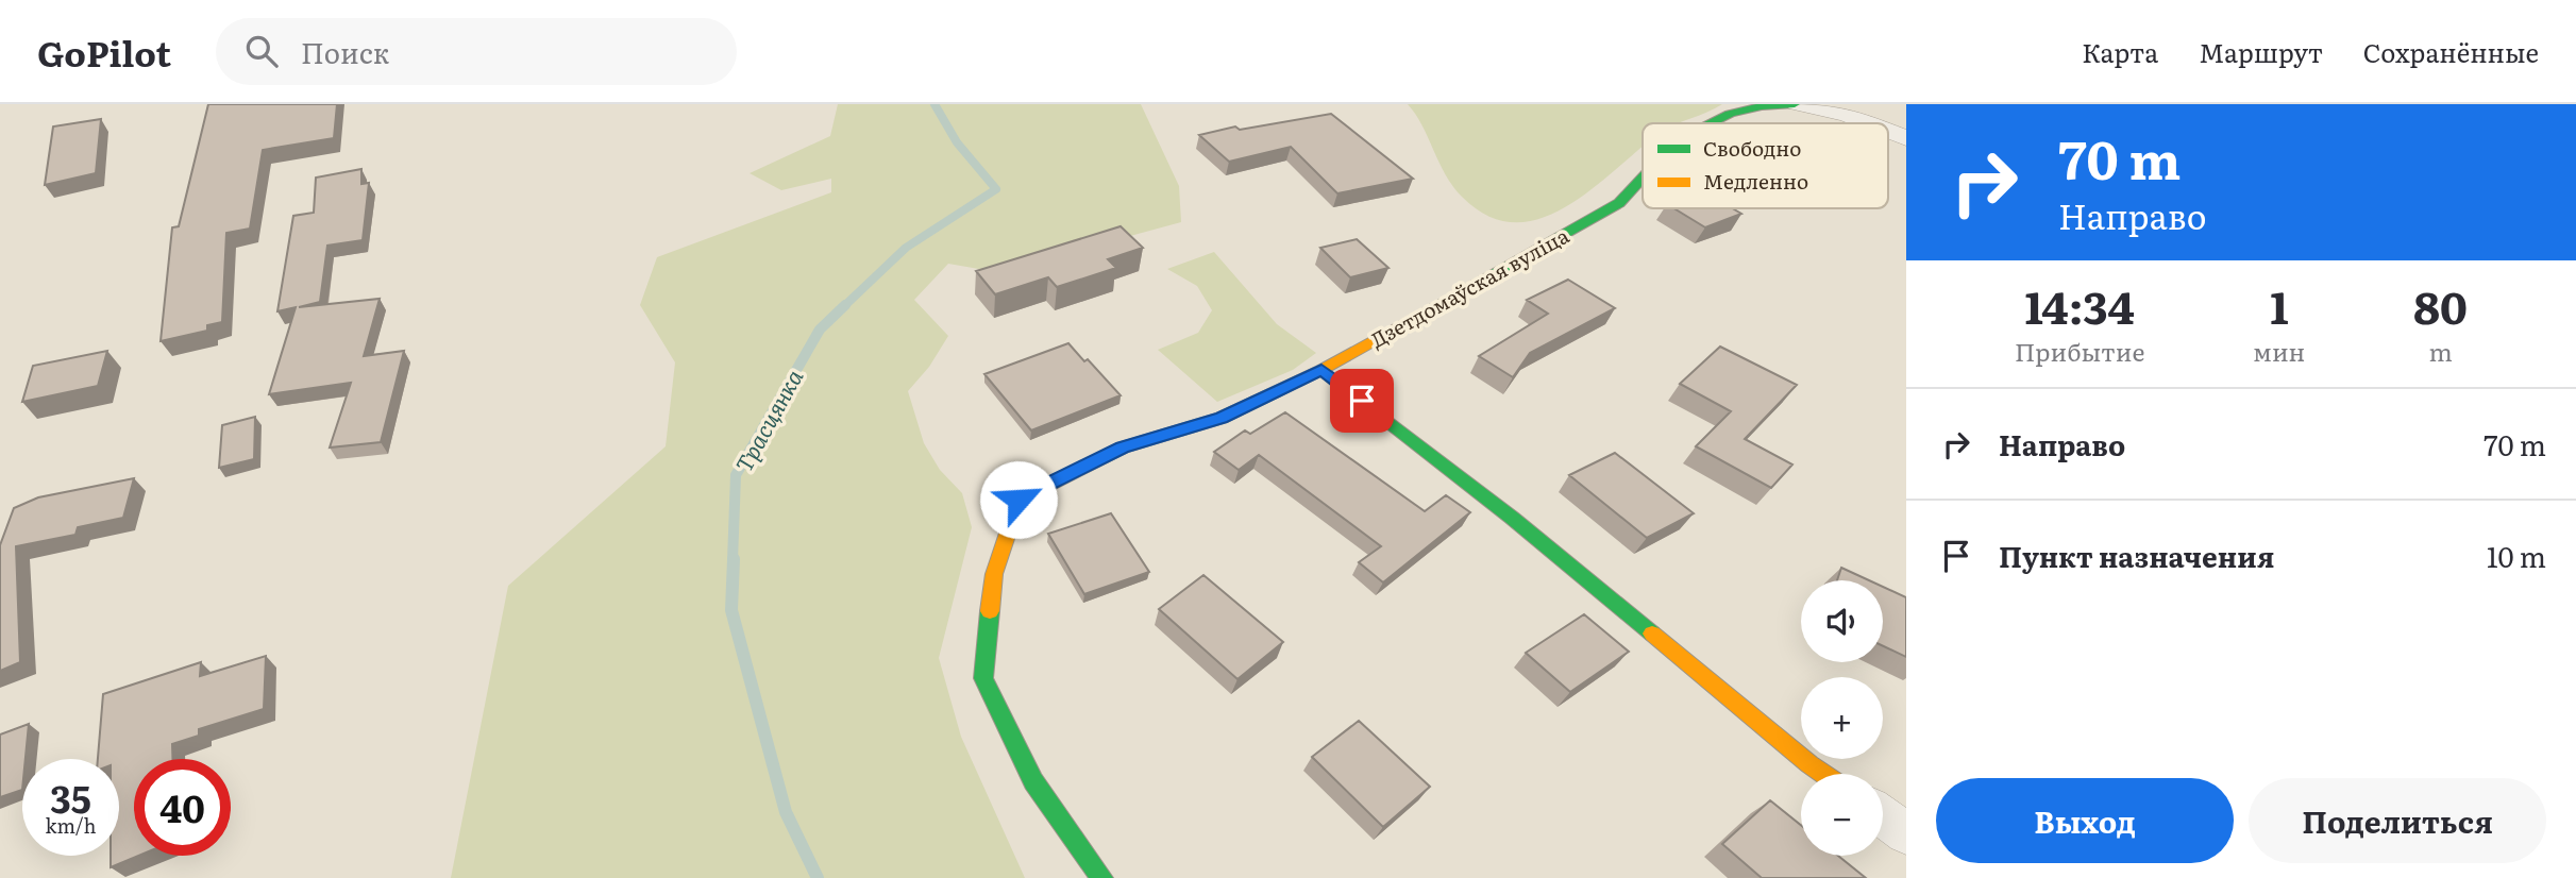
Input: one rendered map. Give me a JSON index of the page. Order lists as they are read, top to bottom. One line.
{"streets":{"street":["Дзетдомаўская вуліца"]},"water":["Трасцянка"],"legend":["Свободно","Медленно"],"page":{"header":"GoPilot","search":"Поиск","nav":["Карта","Маршрут","Сохранённые"],"turn":["70 m","Направо"],"eta":["14:34","Прибытие","1","мин","80","m"],"list":[{"name":"Направо","value":"70 m"},{"name":"Пункт назначения","value":"10 m"}],"map_buttons":["+","−"],"speed":"35 km/h","limit":"40","buttons":["Выход","Поделиться"]}}
